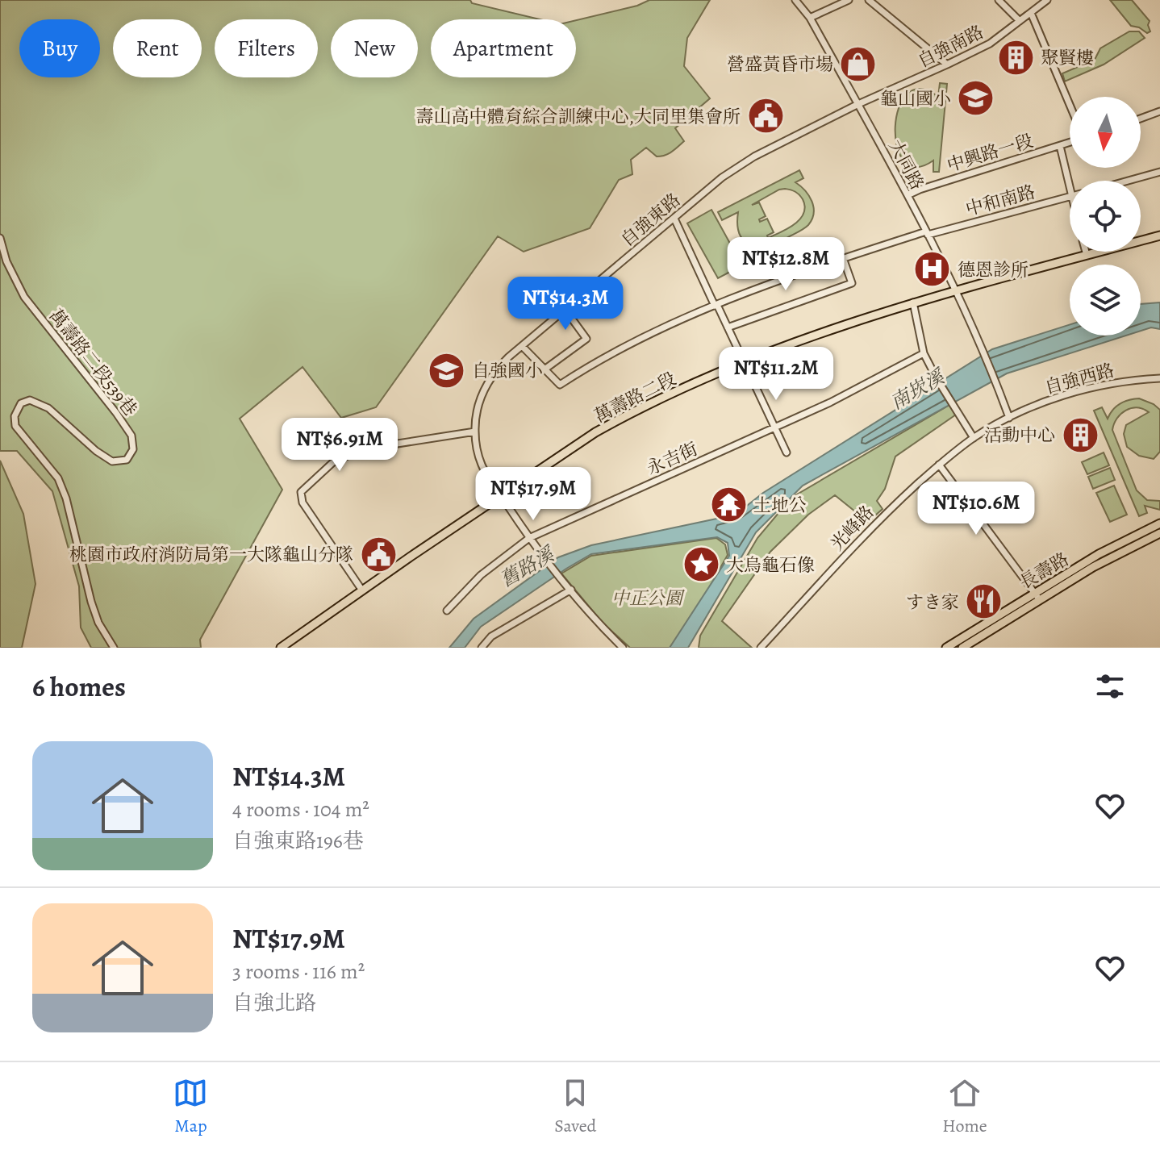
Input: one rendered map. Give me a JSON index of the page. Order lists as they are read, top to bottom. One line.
{"streets":{"main road":["萬壽路二段","長壽路"],"street":["自強南路","中興路一段","大同路","中和南路","自強東路","萬壽路二段539巷","自強西路","永吉街","光峰路"]},"crossings":[["自強南路","大同路"],["自強南路","自強東路"],["中興路一段","大同路"],["大同路","中和南路"],["大同路","自強東路"],["大同路","自強西路"],["大同路","萬壽路二段"],["大同路","光峰路"],["自強東路","萬壽路二段"],["自強東路","永吉街"],["自強西路","光峰路"]],"water":["南崁溪","舊路溪"],"parks":["中正公園"],"places":{"building":["聚賢樓","活動中心"],"shop":["營盛黃昏市場"],"school or university":["龜山國小","自強國小"],"public building":["壽山高中體育綜合訓練中心,大同里集會所","桃園市政府消防局第一大隊龜山分隊"],"hospital":["德恩診所"],"temple":["土地公"],"place":["大烏龜石像"],"restaurant":["すき家"]},"north":"bottom","page":{"chip":["Buy","Rent","Filters","New","Apartment"],"price":["NT$12.8M","NT$14.3M","NT$11.2M","NT$6.91M","NT$17.9M","NT$10.6M"],"heading":"6 homes","list":[{"name":"NT$14.3M","note":"4 rooms · 104 m² · 自強東路196巷"},{"name":"NT$17.9M","note":"3 rooms · 116 m² · 自強北路"}],"tabs":["Map","Saved","Home"]}}
